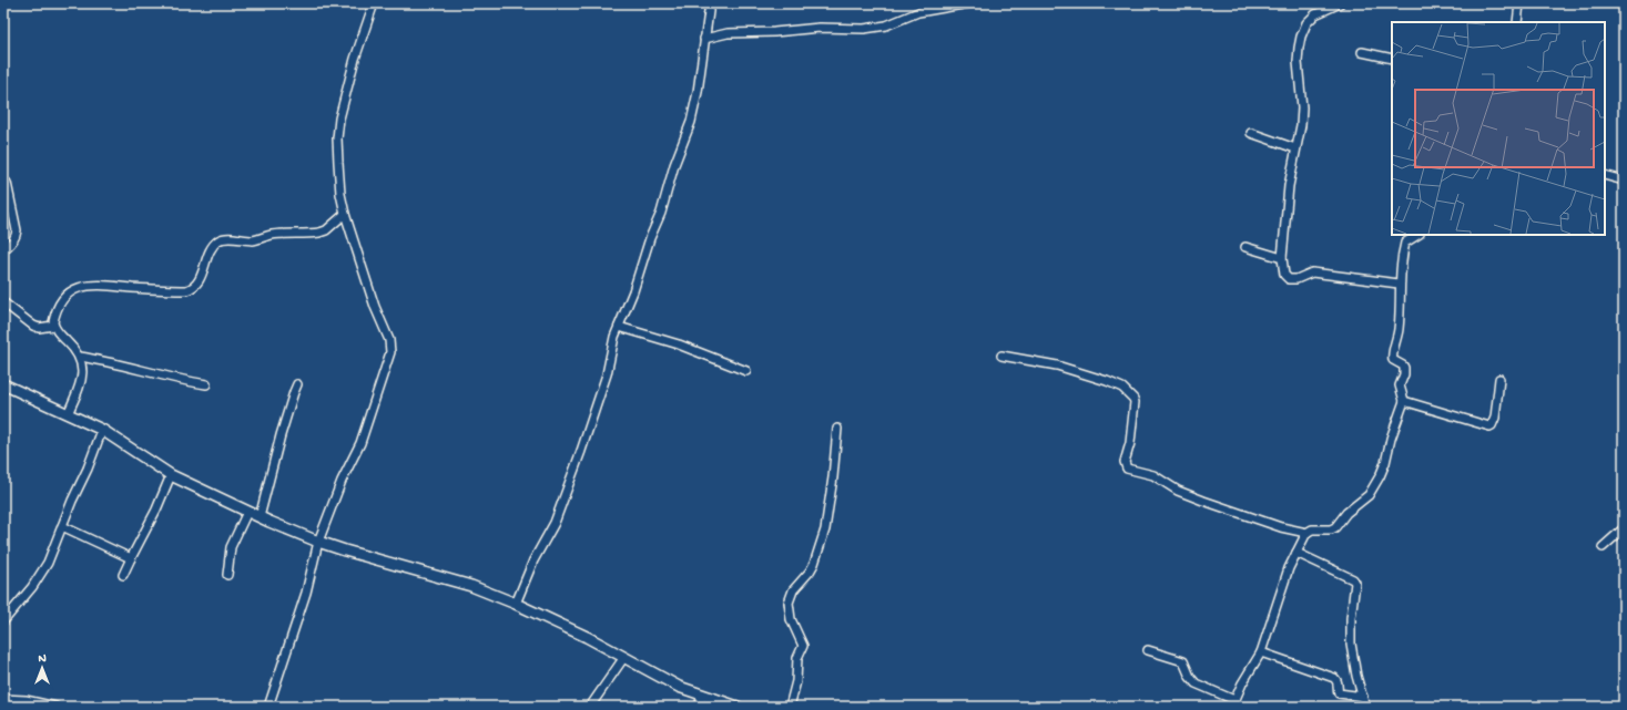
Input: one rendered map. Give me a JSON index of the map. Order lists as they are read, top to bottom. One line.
{"north":"top"}
